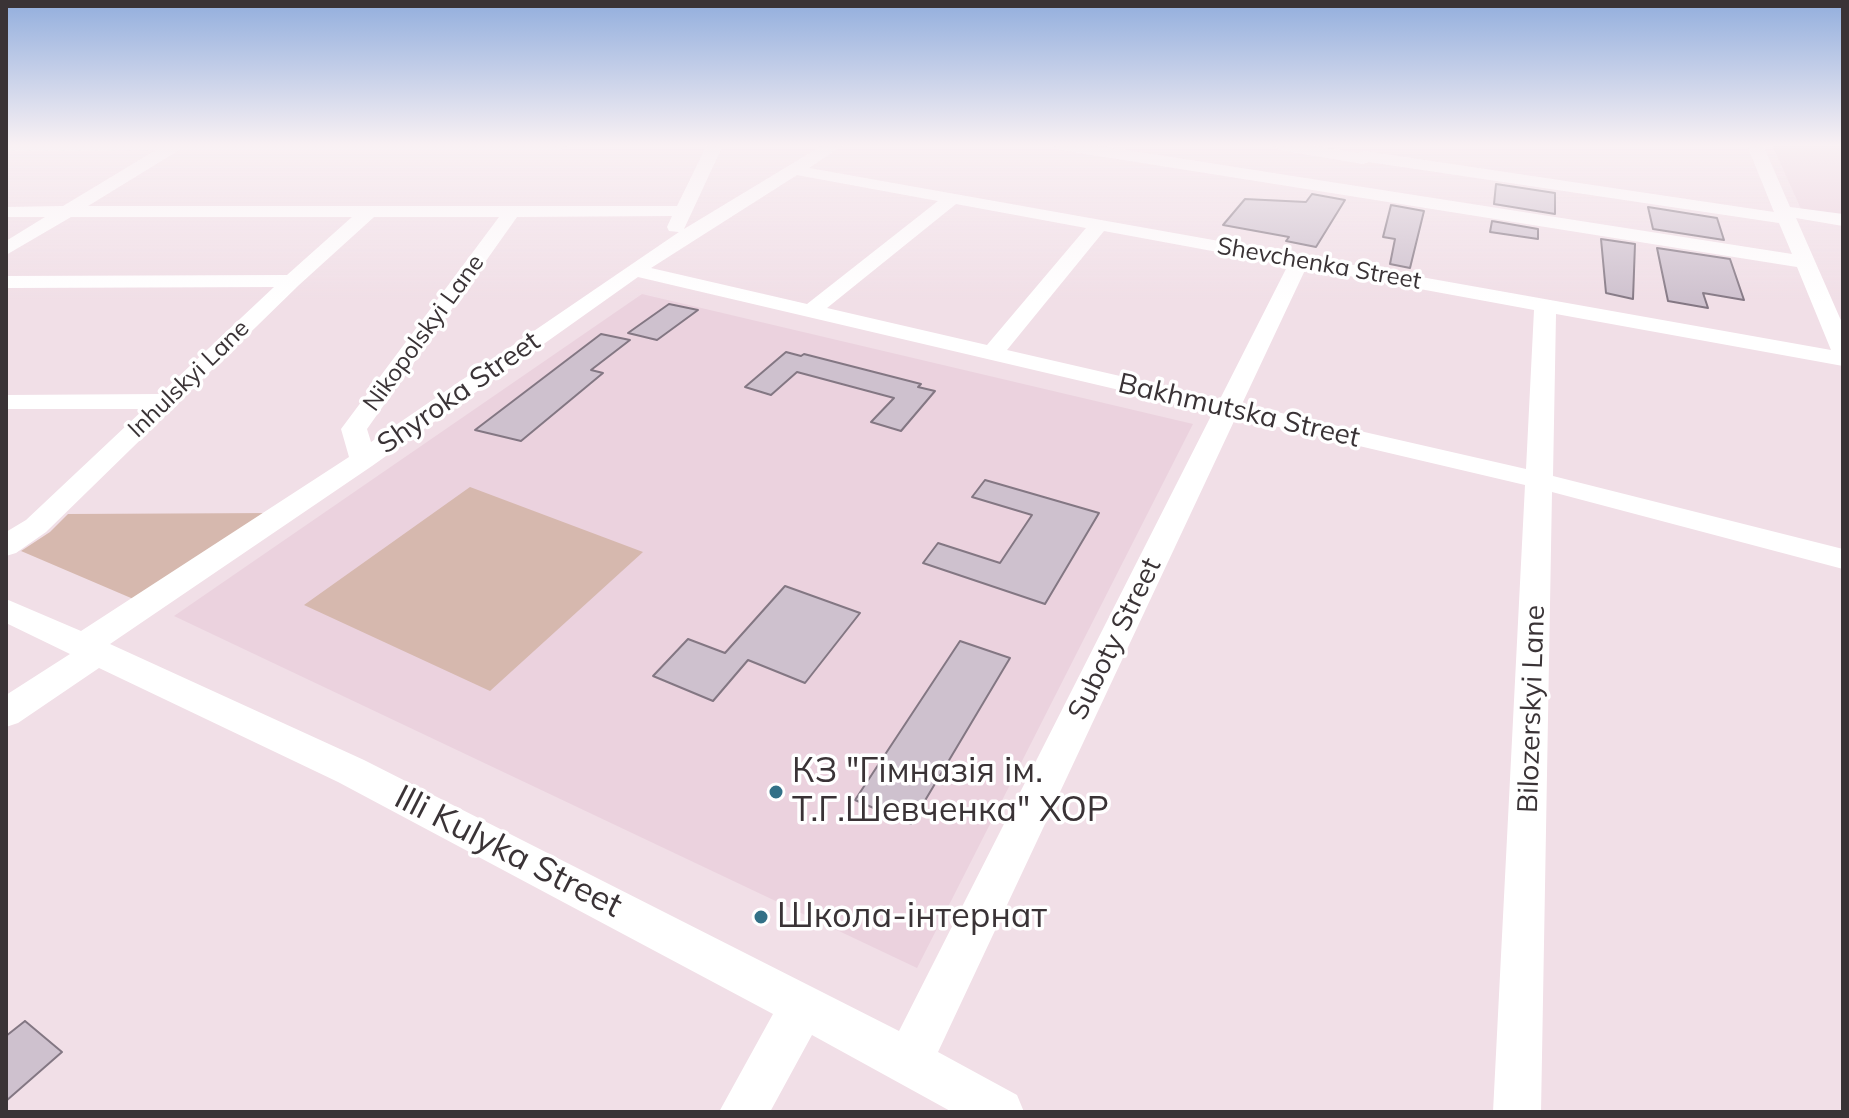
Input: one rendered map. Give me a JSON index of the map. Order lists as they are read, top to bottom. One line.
{"streets":{"street":["Shevchenka Street","Nikopolskyi Lane","Inhulskyi Lane","Shyroka Street","Bakhmutska Street","Suboty Street","Bilozerskyi Lane","Illi Kulyka Street"]},"crossings":[["Shevchenka Street","Suboty Street"],["Shevchenka Street","Bilozerskyi Lane"],["Nikopolskyi Lane","Shyroka Street"],["Shyroka Street","Bakhmutska Street"],["Shyroka Street","Illi Kulyka Street"],["Bakhmutska Street","Suboty Street"],["Bakhmutska Street","Bilozerskyi Lane"],["Suboty Street","Illi Kulyka Street"]],"places":["КЗ \"Гімназія ім. Т.Г.Шевченка\" ХОР","Школа-інтернат"]}
